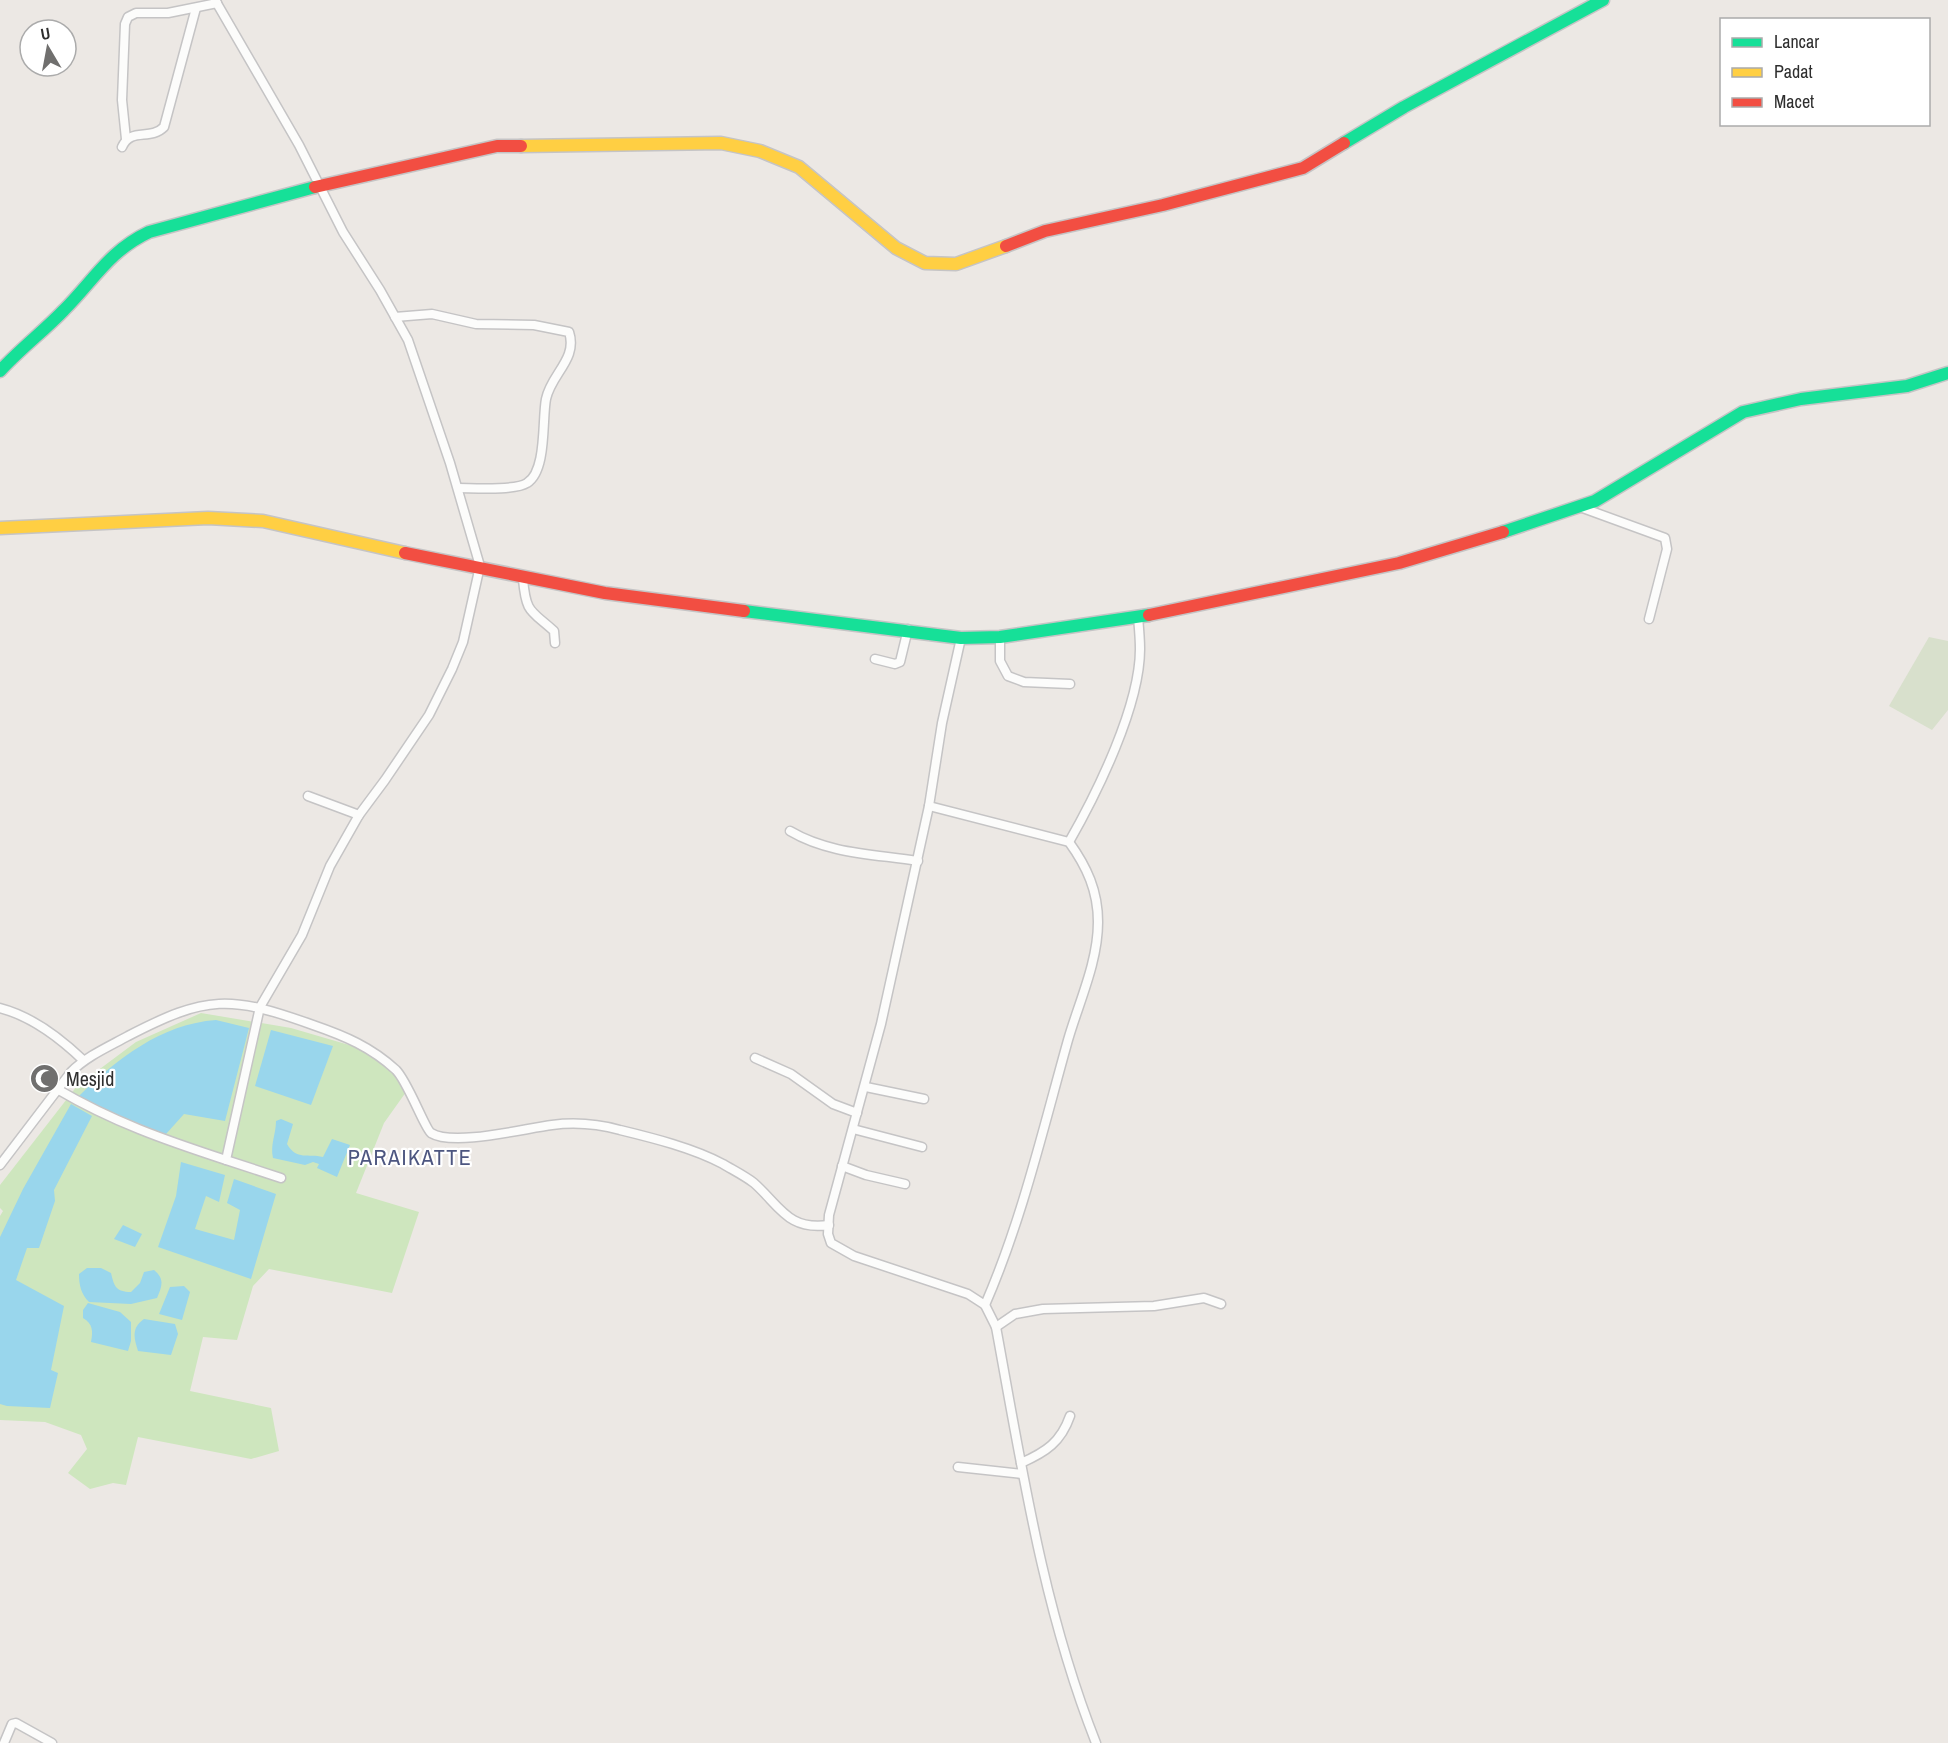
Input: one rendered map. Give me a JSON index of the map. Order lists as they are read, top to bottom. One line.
{"districts":["PARAIKATTE"],"places":{"mosque":["Mesjid"]},"legend":["Lancar","Padat","Macet"],"north":"top"}
